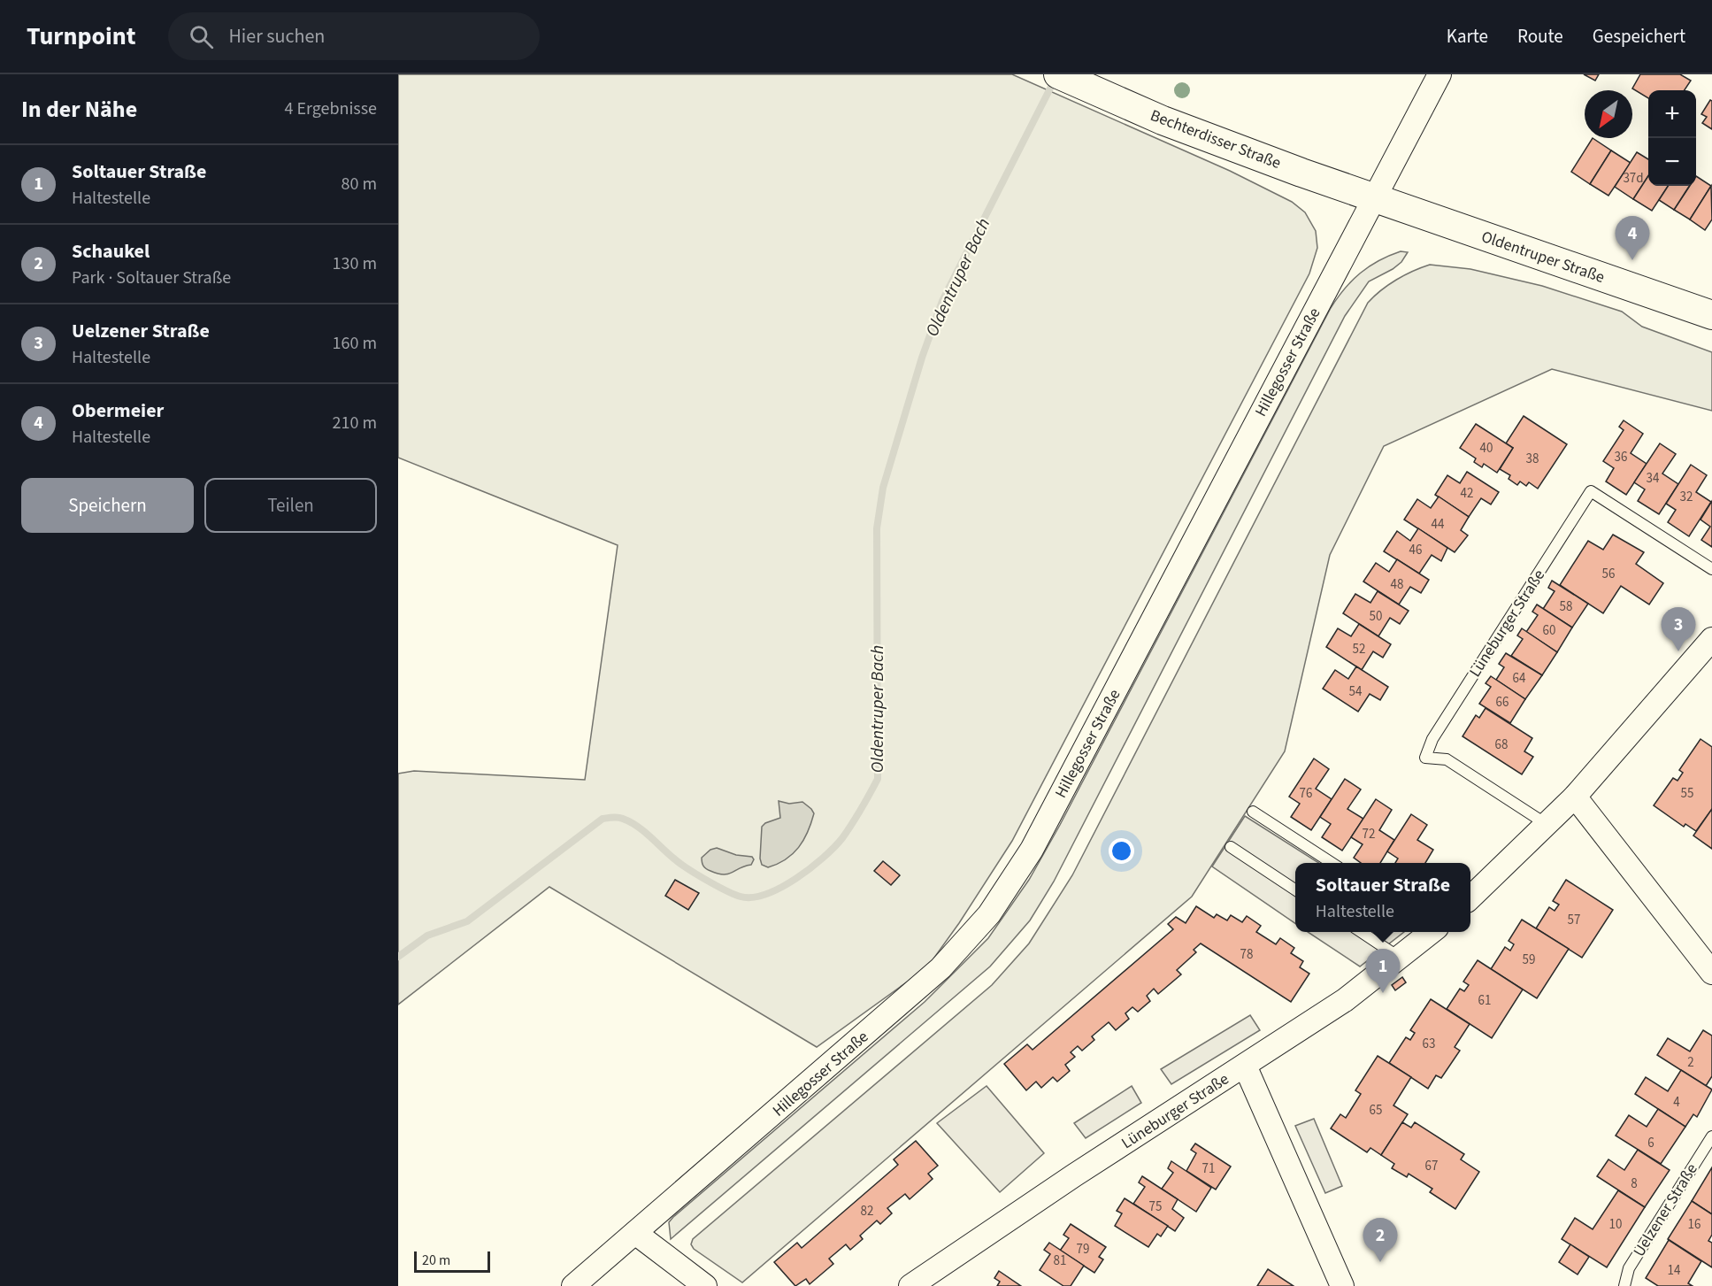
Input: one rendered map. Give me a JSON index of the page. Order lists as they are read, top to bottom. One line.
{"streets":{"street":["Bechterdisser Straße","Oldentruper Straße","Hillegosser Straße","Lüneburger Straße"],"lane":["Uelzener Straße"]},"crossings":[["Bechterdisser Straße","Oldentruper Straße"],["Bechterdisser Straße","Hillegosser Straße"],["Oldentruper Straße","Hillegosser Straße"]],"water":["Oldentruper Bach"],"house_numbers":["37d","40","36","38","34","42","32","44","46","56","48","58","50","60","52","64","54","66","68","76","55","72","57","78","59","61","63","2","4","65","6","67","71","8","75","82","10","16","79","81","14"],"scale_bar":"20 m","north":"bottom left","page":{"header":"Turnpoint","search":"Hier suchen","nav":["Karte","Route","Gespeichert"],"heading":["In der Nähe","4 Ergebnisse"],"map_buttons":["+","−"],"list":[{"mark":"1","name":"Soltauer Straße","note":"Haltestelle","value":"80 m"},{"mark":"2","name":"Schaukel","note":"Park · Soltauer Straße","value":"130 m"},{"mark":"3","name":"Uelzener Straße","note":"Haltestelle","value":"160 m"},{"mark":"4","name":"Obermeier","note":"Haltestelle","value":"210 m"}],"pins":["4","3","1","2"],"buttons":["Speichern","Teilen"],"popup":["Soltauer Straße","Haltestelle"],"scale":"20 m"}}
